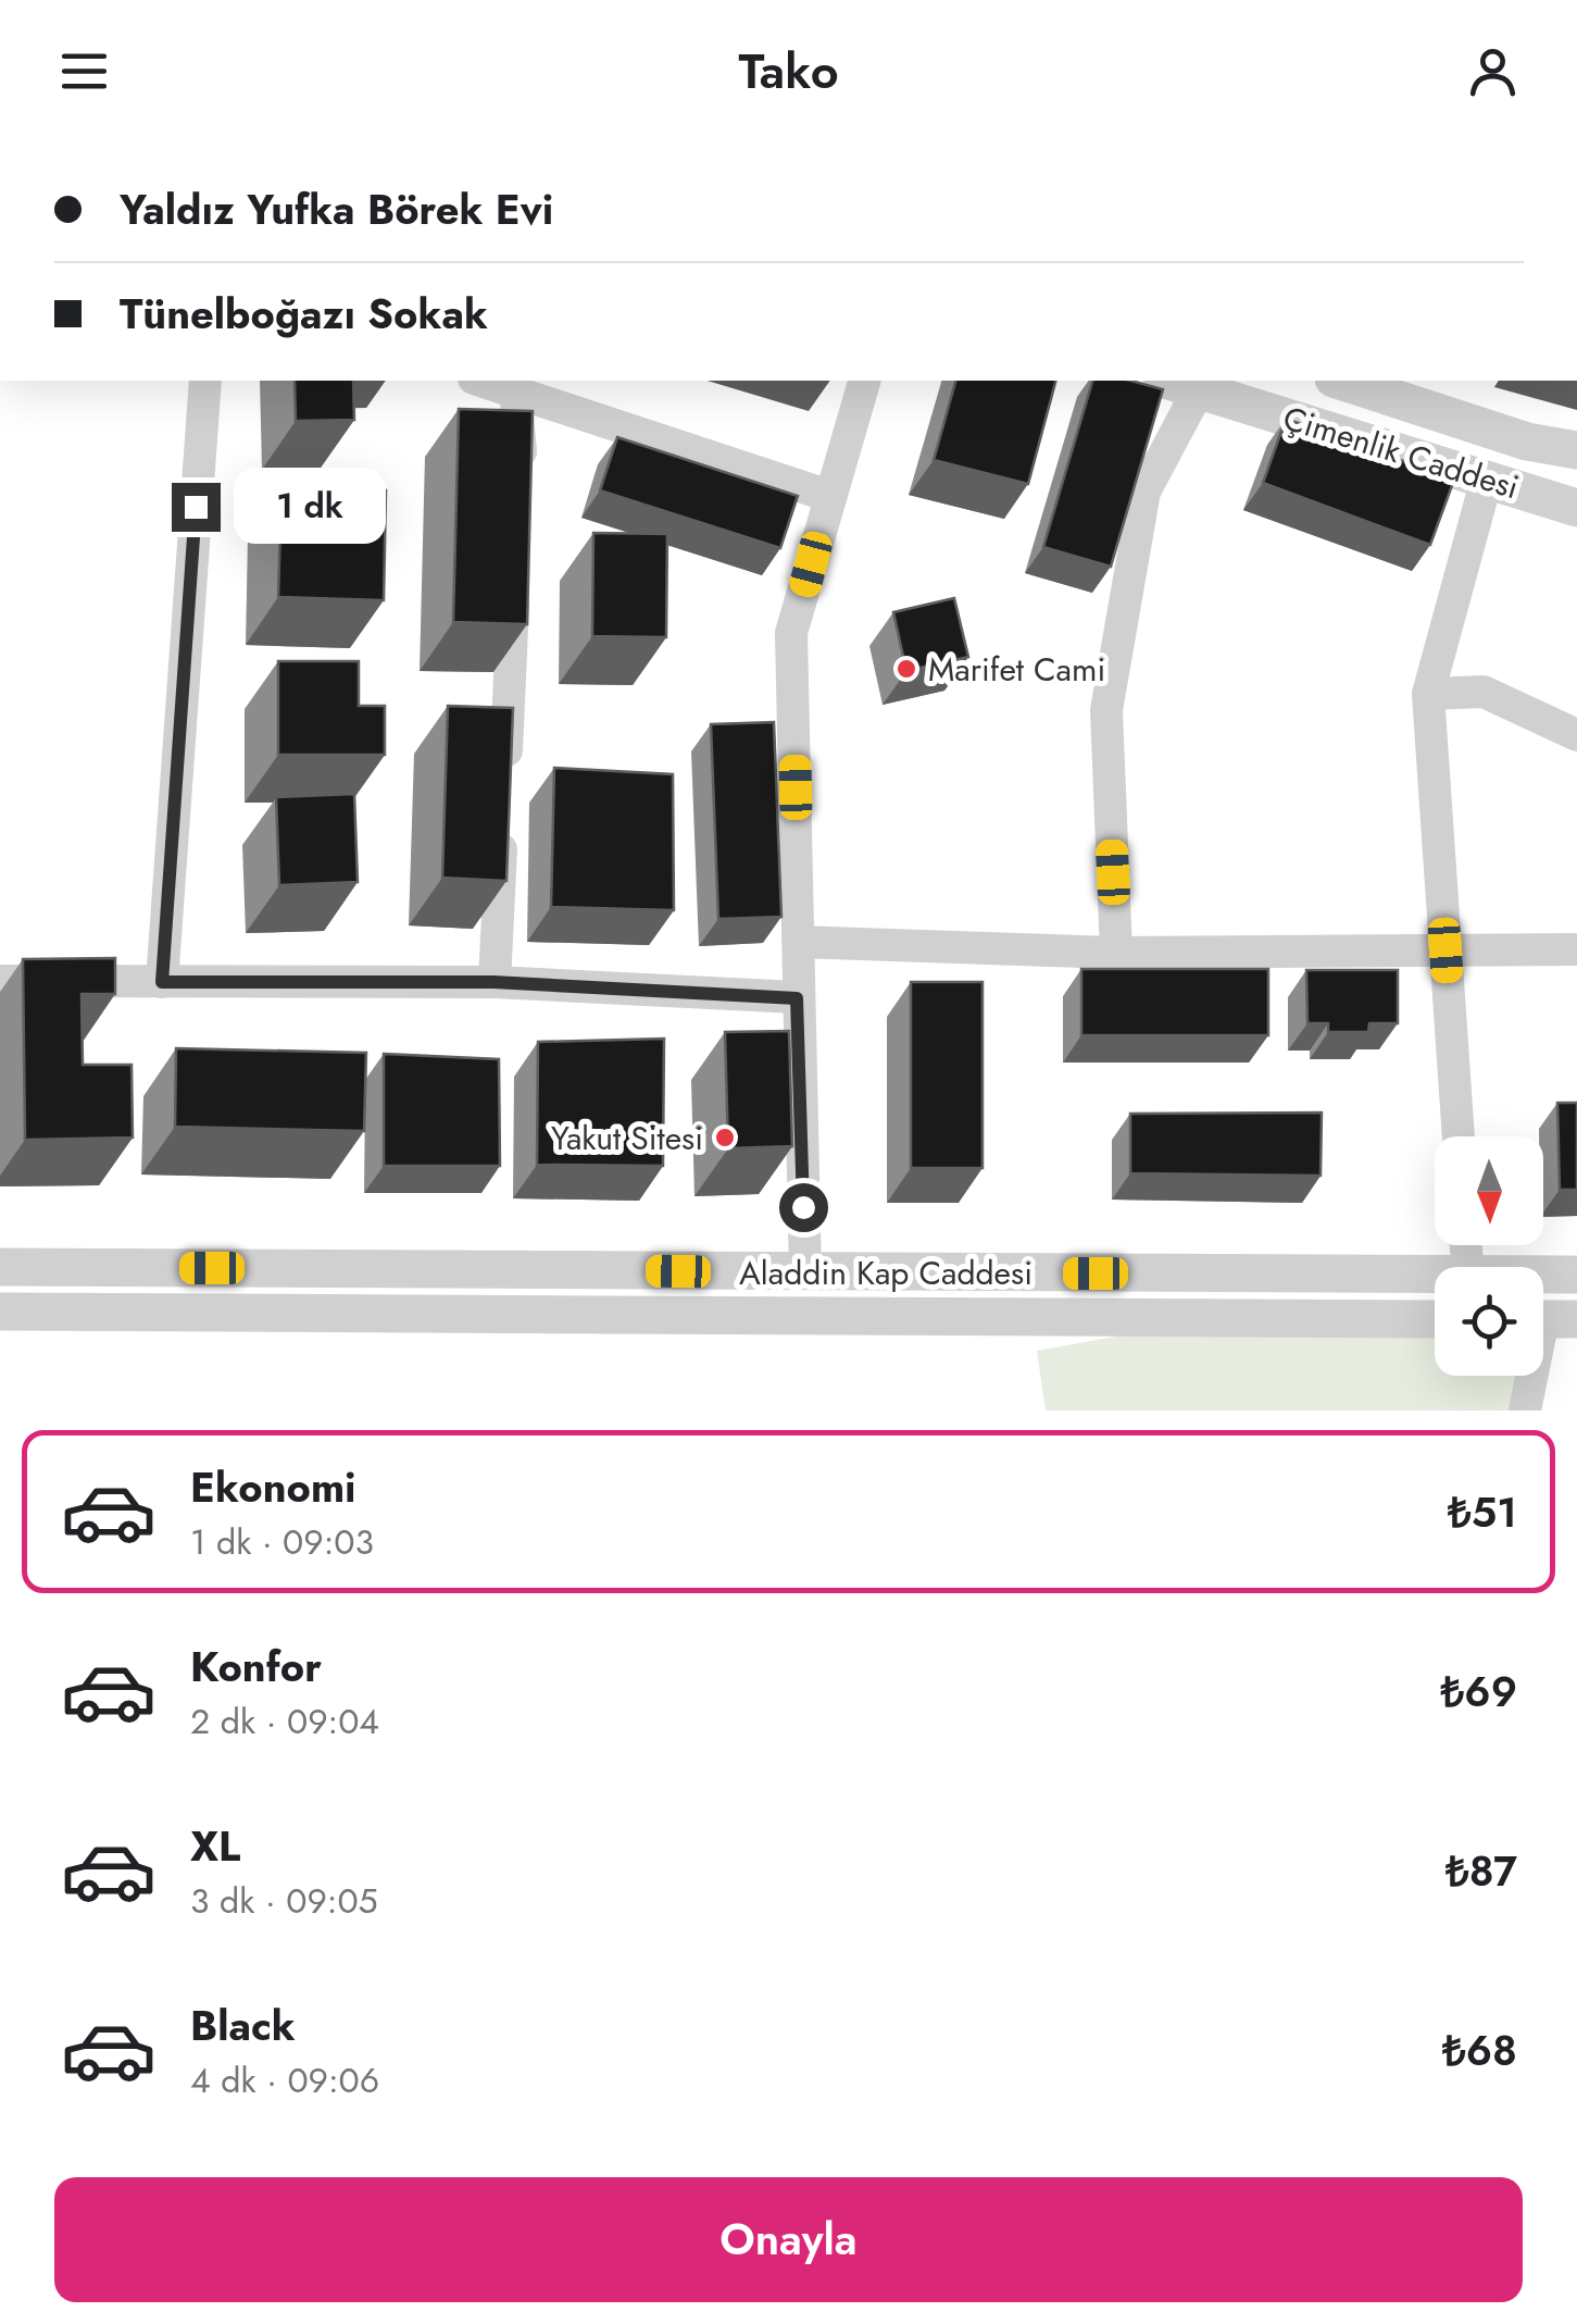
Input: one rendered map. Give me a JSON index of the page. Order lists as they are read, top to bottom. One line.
{"streets":{"street":["Çimenlik Caddesi","Aladdin Kap Caddesi"]},"places":["Marifet Cami","Yakut Sitesi"],"north":"bottom","page":{"header":"Tako","banner":["Yaldız Yufka Börek Evi","Tünelboğazı Sokak"],"bubble":"1 dk","list":[{"name":"Ekonomi","note":"1 dk · 09:03","value":"₺51"},{"name":"Konfor","note":"2 dk · 09:04","value":"₺69"},{"name":"XL","note":"3 dk · 09:05","value":"₺87"},{"name":"Black","note":"4 dk · 09:06","value":"₺68"}],"buttons":"Onayla"}}
